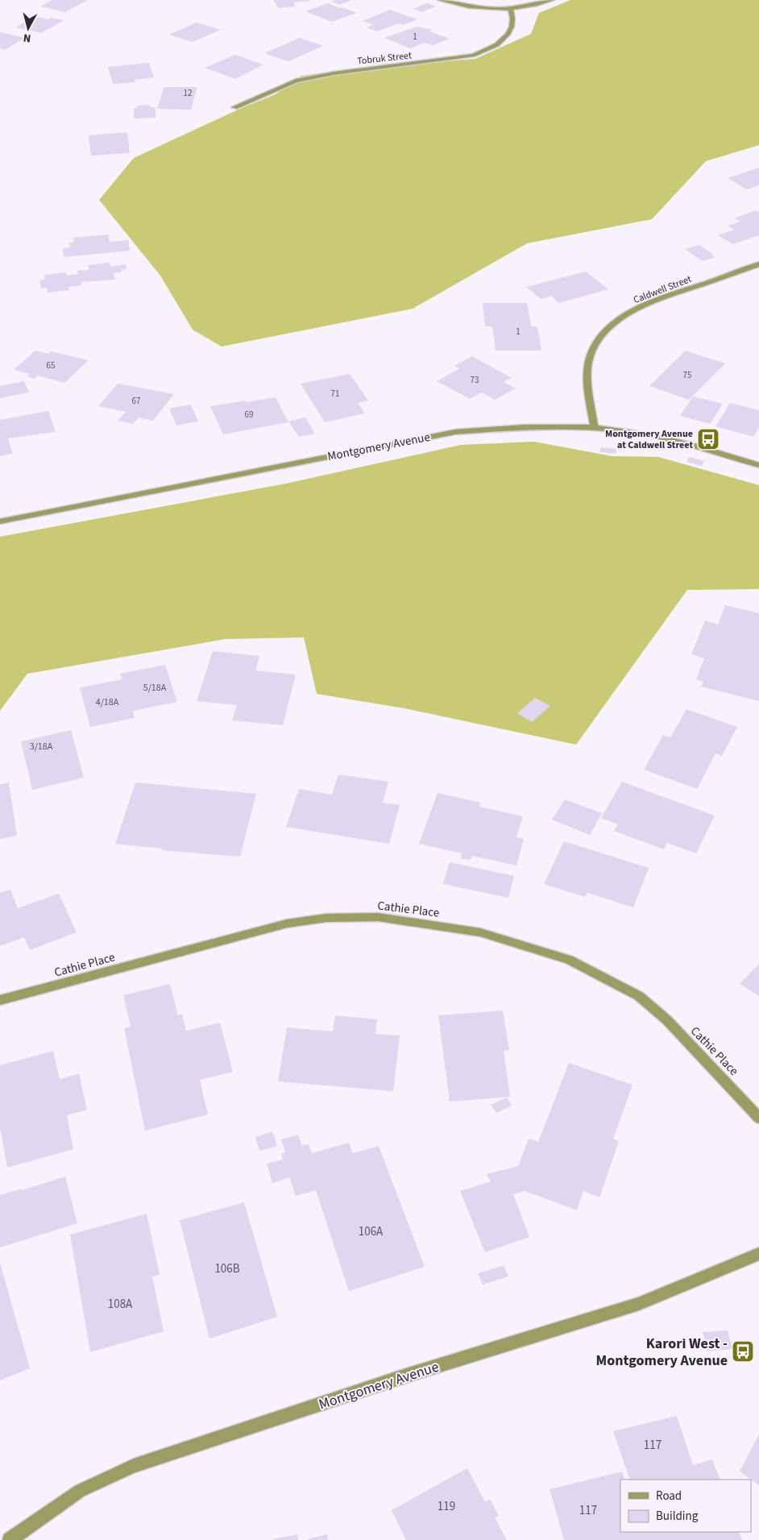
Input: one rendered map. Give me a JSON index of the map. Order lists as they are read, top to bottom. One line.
{"streets":{"street":["Tobruk Street","Caldwell Street","Montgomery Avenue","Cathie Place"]},"crossings":[["Caldwell Street","Montgomery Avenue"]],"places":{"bus stop":["Montgomery Avenue at Caldwell Street","Karori West - Montgomery Avenue"]},"house_numbers":["1","12","1","65","75","73","71","67","69","5/18A","4/18A","3/18A","106A","106B","108A","117","119","117"],"legend":["Road","Building"],"north":"bottom"}
